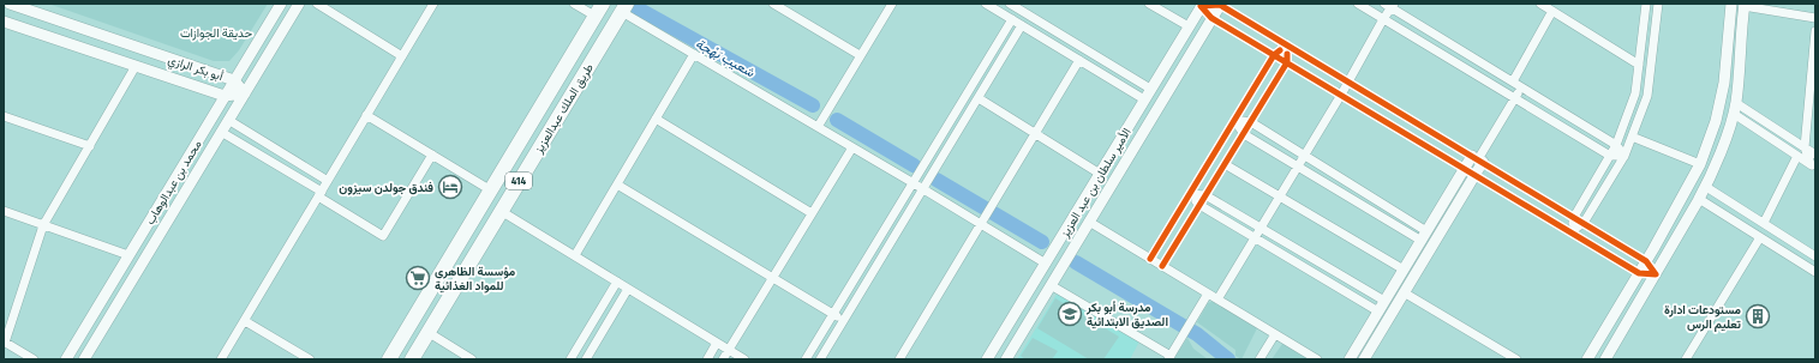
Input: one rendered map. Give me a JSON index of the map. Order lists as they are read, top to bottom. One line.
{"streets":{"highway":["طريق الملك عبدالعزيز","414"],"street":["أبو بكر الرازي","محمد بن عبدالوهاب","الأمير سلطان بن عبد العزيز"]},"crossings":[["أبو بكر الرازي","محمد بن عبدالوهاب"]],"water":["شعيب بَهْجة"],"parks":["حديقة الجوازات"],"places":{"hotel":["فندق جولدن سيزون"],"supermarket":["مؤسسة الظاهري للمواد الغذائية"],"school or university":["مدرسة أبو بكر الصديق الابتدائية"],"building":["مستودعات ادارة تعليم الرس"]}}
